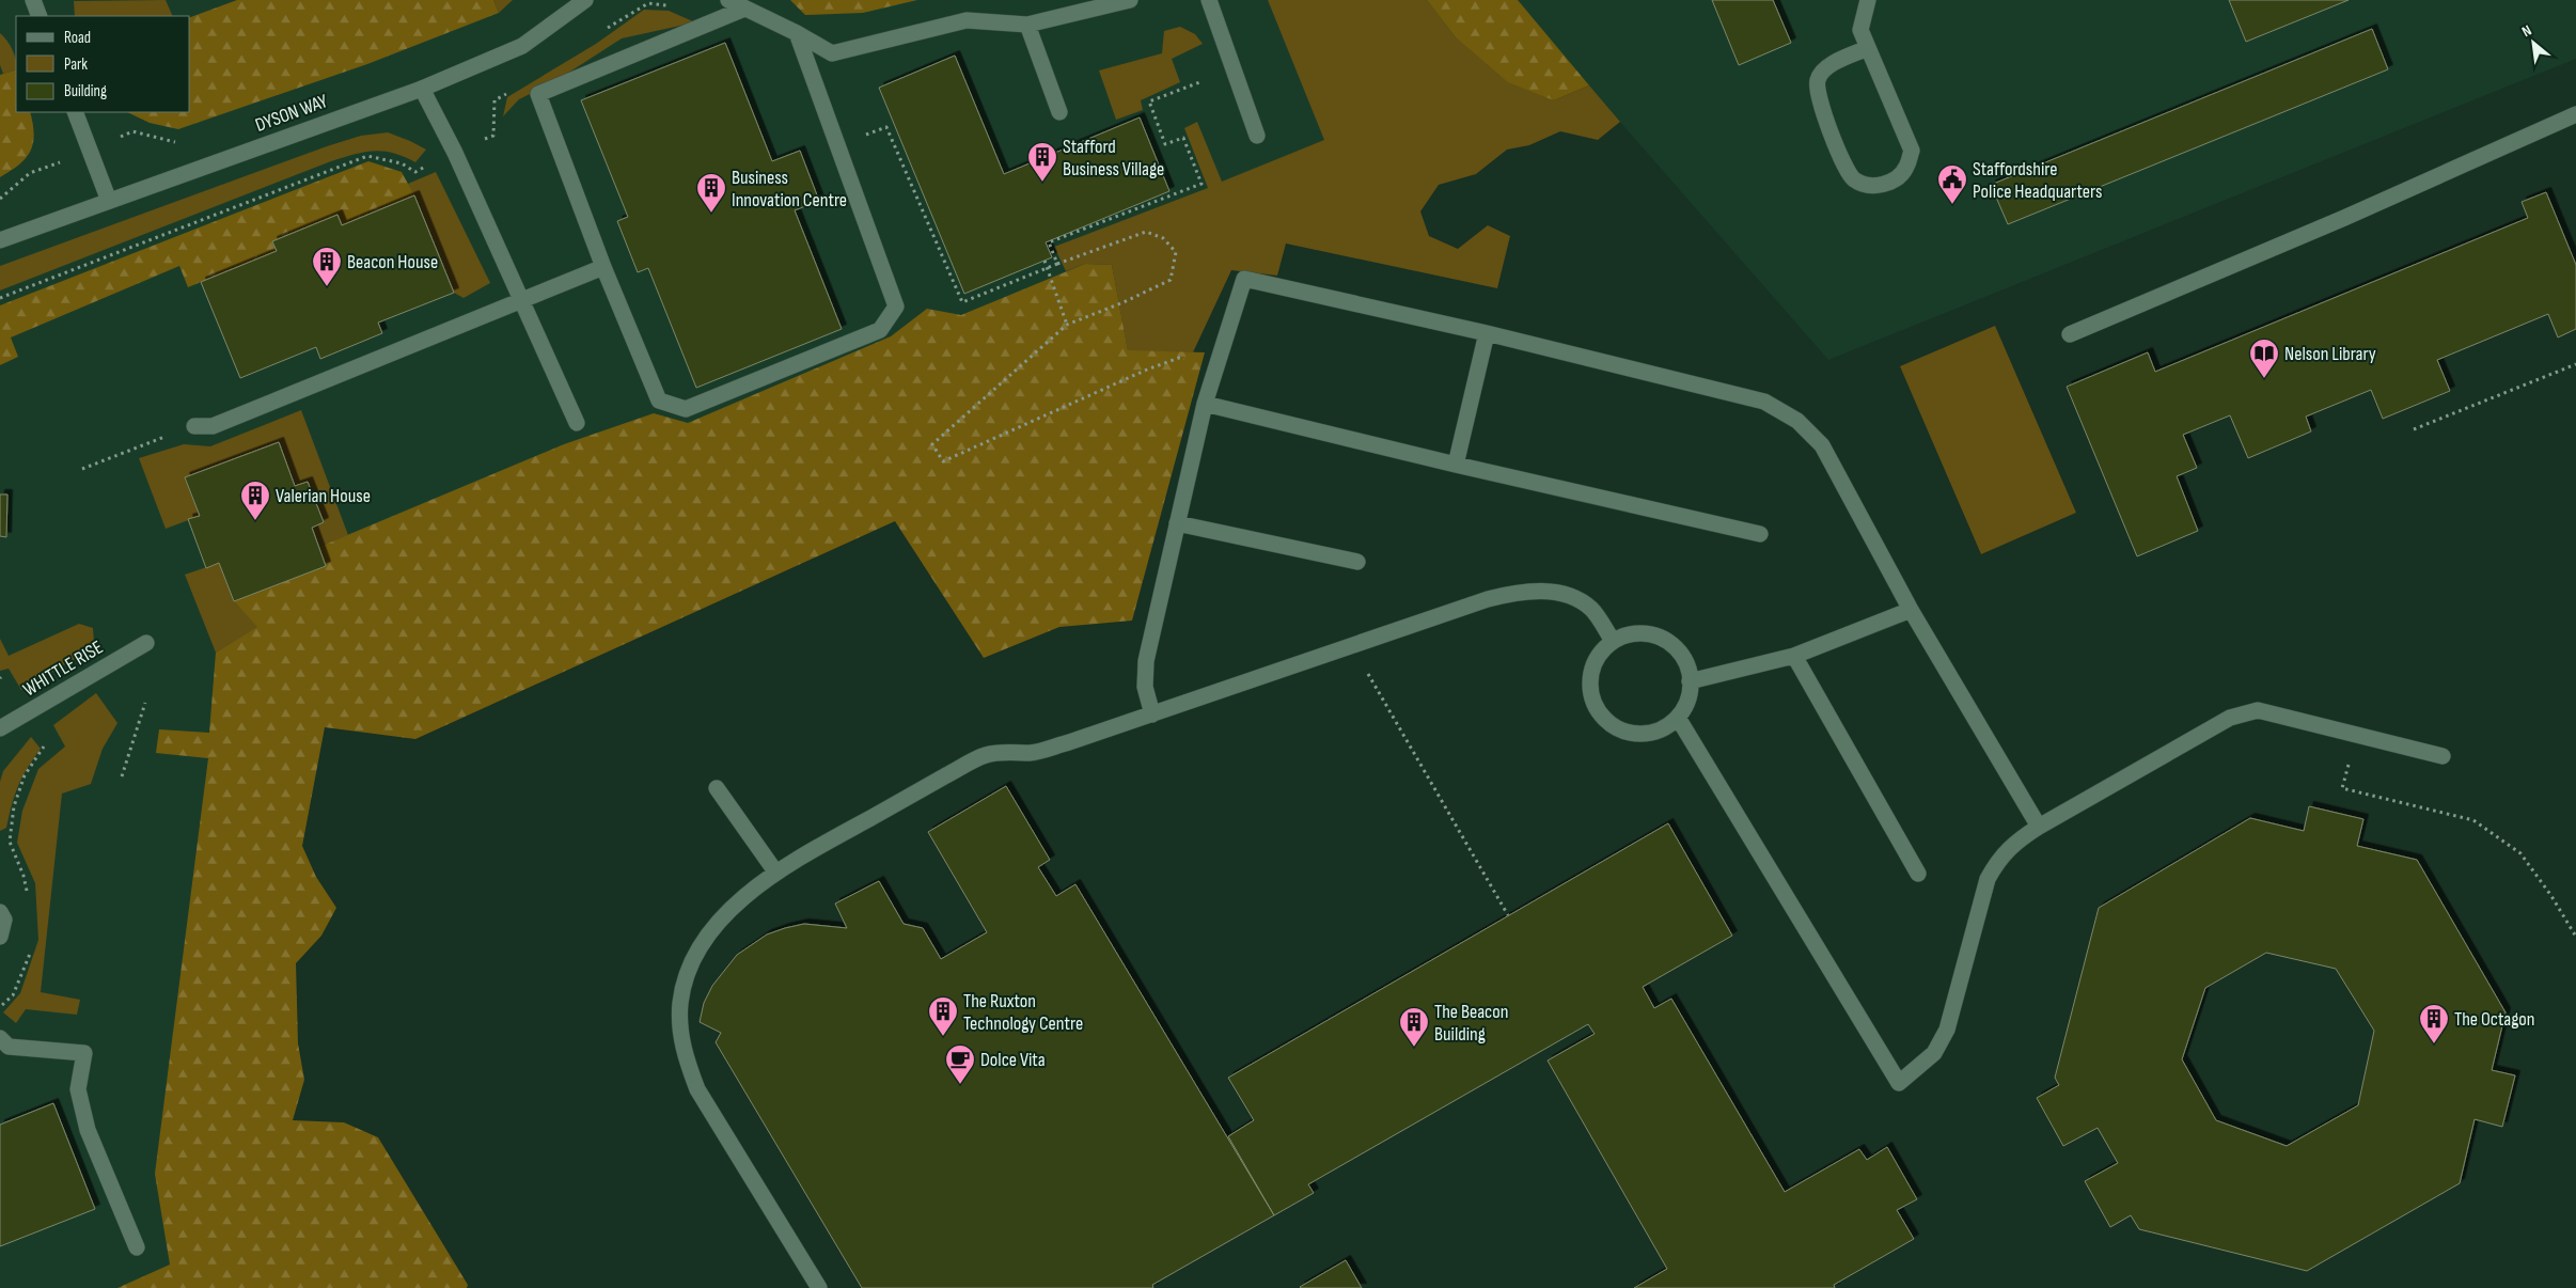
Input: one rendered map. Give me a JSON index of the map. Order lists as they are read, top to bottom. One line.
{"streets":{"street":["DYSON WAY","WHITTLE RISE"]},"places":{"building":["Stafford Business Village","Business Innovation Centre","Beacon House","Valerian House","The Ruxton Technology Centre","The Octagon","The Beacon Building"],"public building":["Staffordshire Police Headquarters"],"library":["Nelson Library"],"cafe":["Dolce Vita"]},"legend":["Road","Park","Building"],"north":"top left"}
